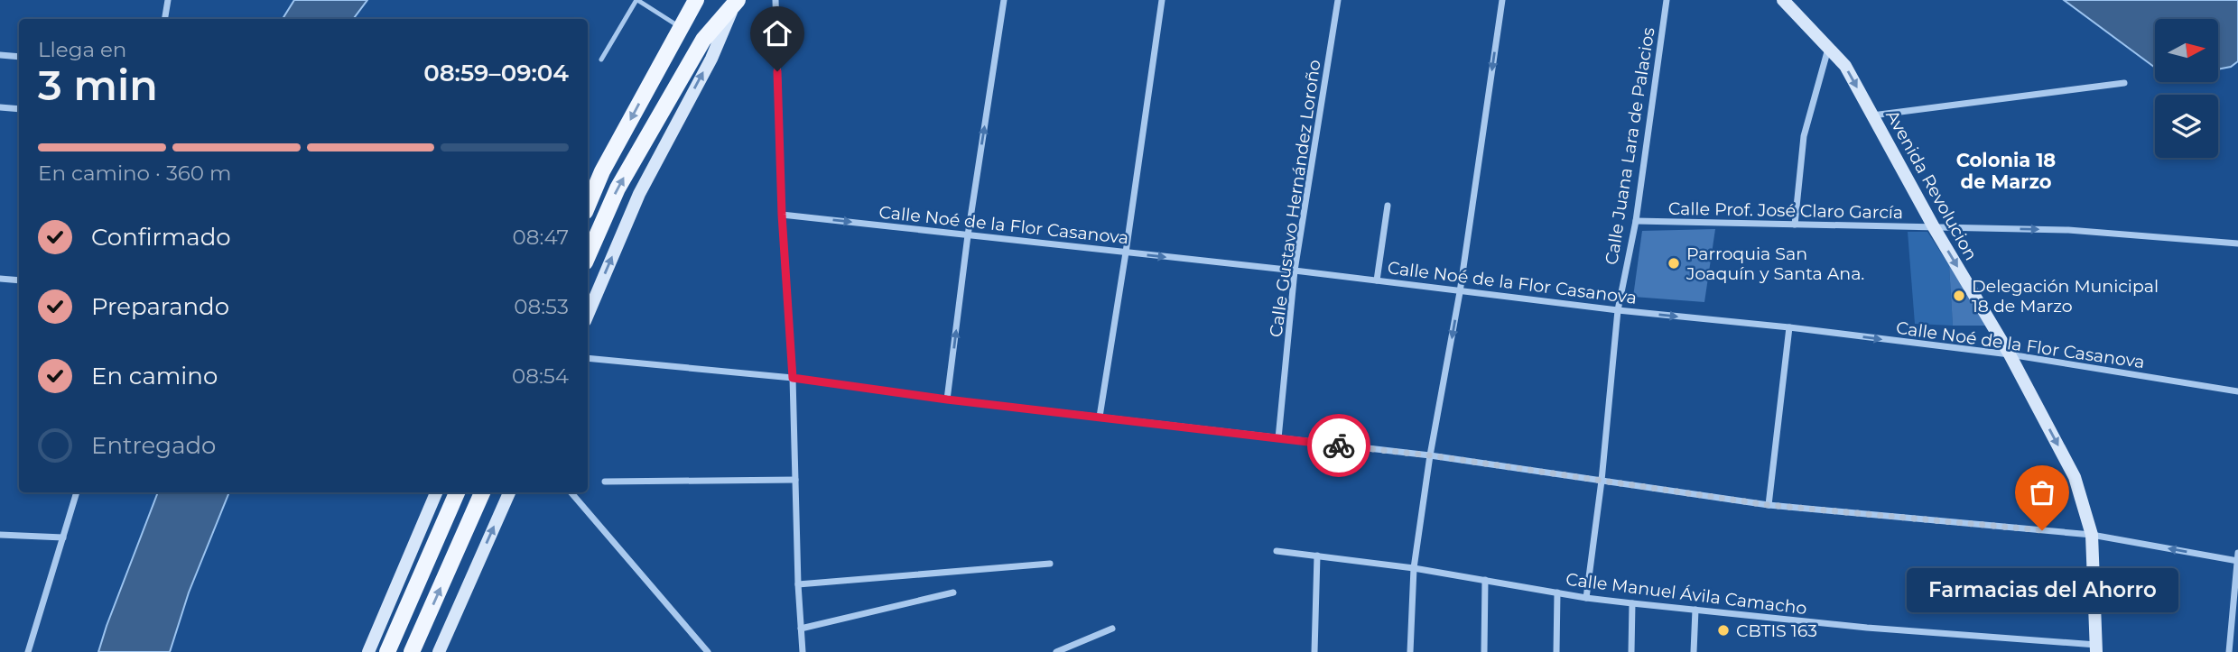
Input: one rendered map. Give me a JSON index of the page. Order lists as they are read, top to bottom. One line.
{"streets":{"street":["Calle Juana Lara de Palacios","Avenida Revolucion","Calle Gustavo Hernández Loroño","Calle Prof. José Claro García","Calle Noé de la Flor Casanova","Calle Manuel Ávila Camacho"]},"crossings":[["Calle Juana Lara de Palacios","Calle Prof. José Claro García"],["Calle Juana Lara de Palacios","Calle Noé de la Flor Casanova"],["Calle Juana Lara de Palacios","Calle Manuel Ávila Camacho"],["Avenida Revolucion","Calle Prof. José Claro García"],["Avenida Revolucion","Calle Noé de la Flor Casanova"],["Avenida Revolucion","Calle Manuel Ávila Camacho"],["Calle Gustavo Hernández Loroño","Calle Noé de la Flor Casanova"]],"one_way":["Avenida Revolucion","Calle Prof. José Claro García","Calle Noé de la Flor Casanova"],"districts":["Colonia 18 de Marzo"],"places":["Parroquia San Joaquín y Santa Ana.","Delegación Municipal 18 de Marzo","Farmacias del Ahorro","CBTIS 163"],"north":"right","page":{"heading":["3 min","Llega en","08:59–09:04"],"bar":"En camino · 360 m","list":[["Confirmado","08:47"],["Preparando","08:53"],["En camino","08:54"],"Entregado"],"bubble":"Farmacias del Ahorro"}}
